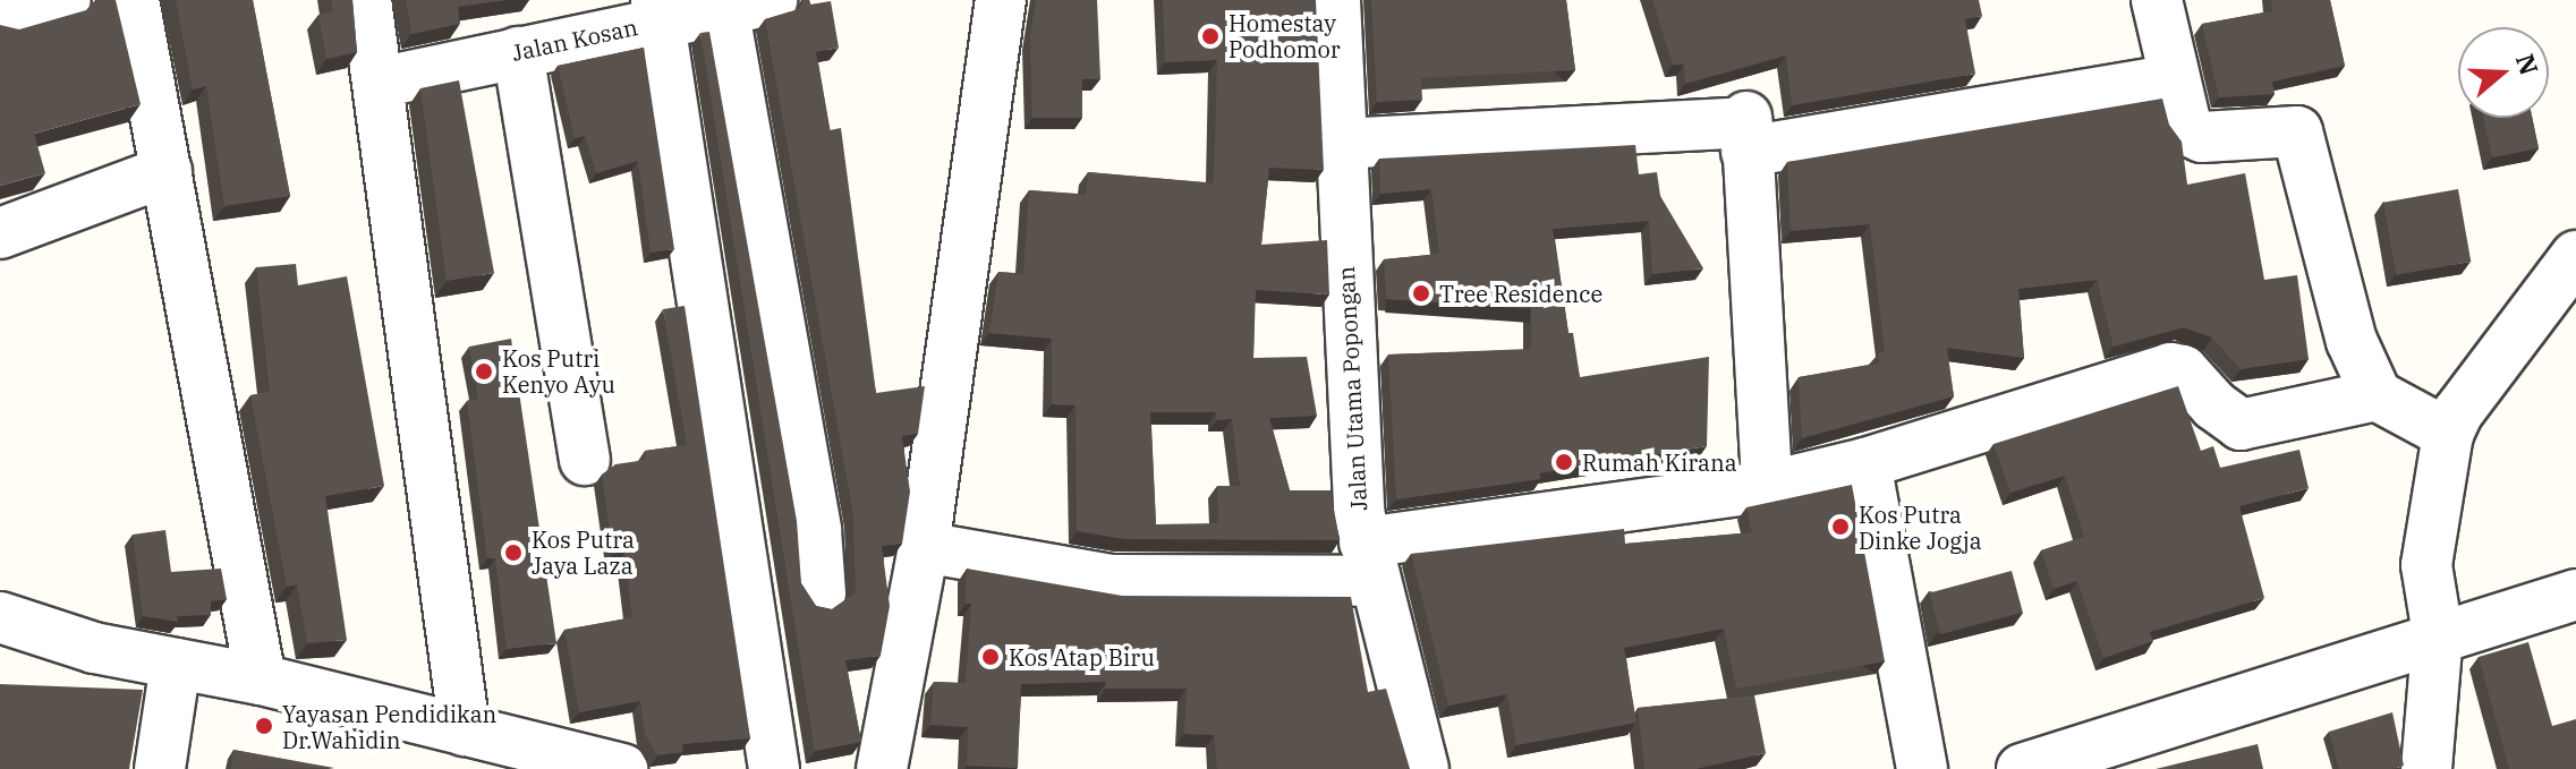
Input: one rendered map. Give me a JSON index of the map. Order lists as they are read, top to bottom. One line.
{"streets":{"street":["Jalan Kosan","Jalan Utama Popongan"]},"places":["Homestay Podhomor","Tree Residence","Kos Putri Kenyo Ayu","Rumah Kirana","Kos Putra Dinke Jogja","Kos Putra Jaya Laza","Kos Atap Biru","Yayasan Pendidikan Dr.Wahidin"],"north":"right"}
